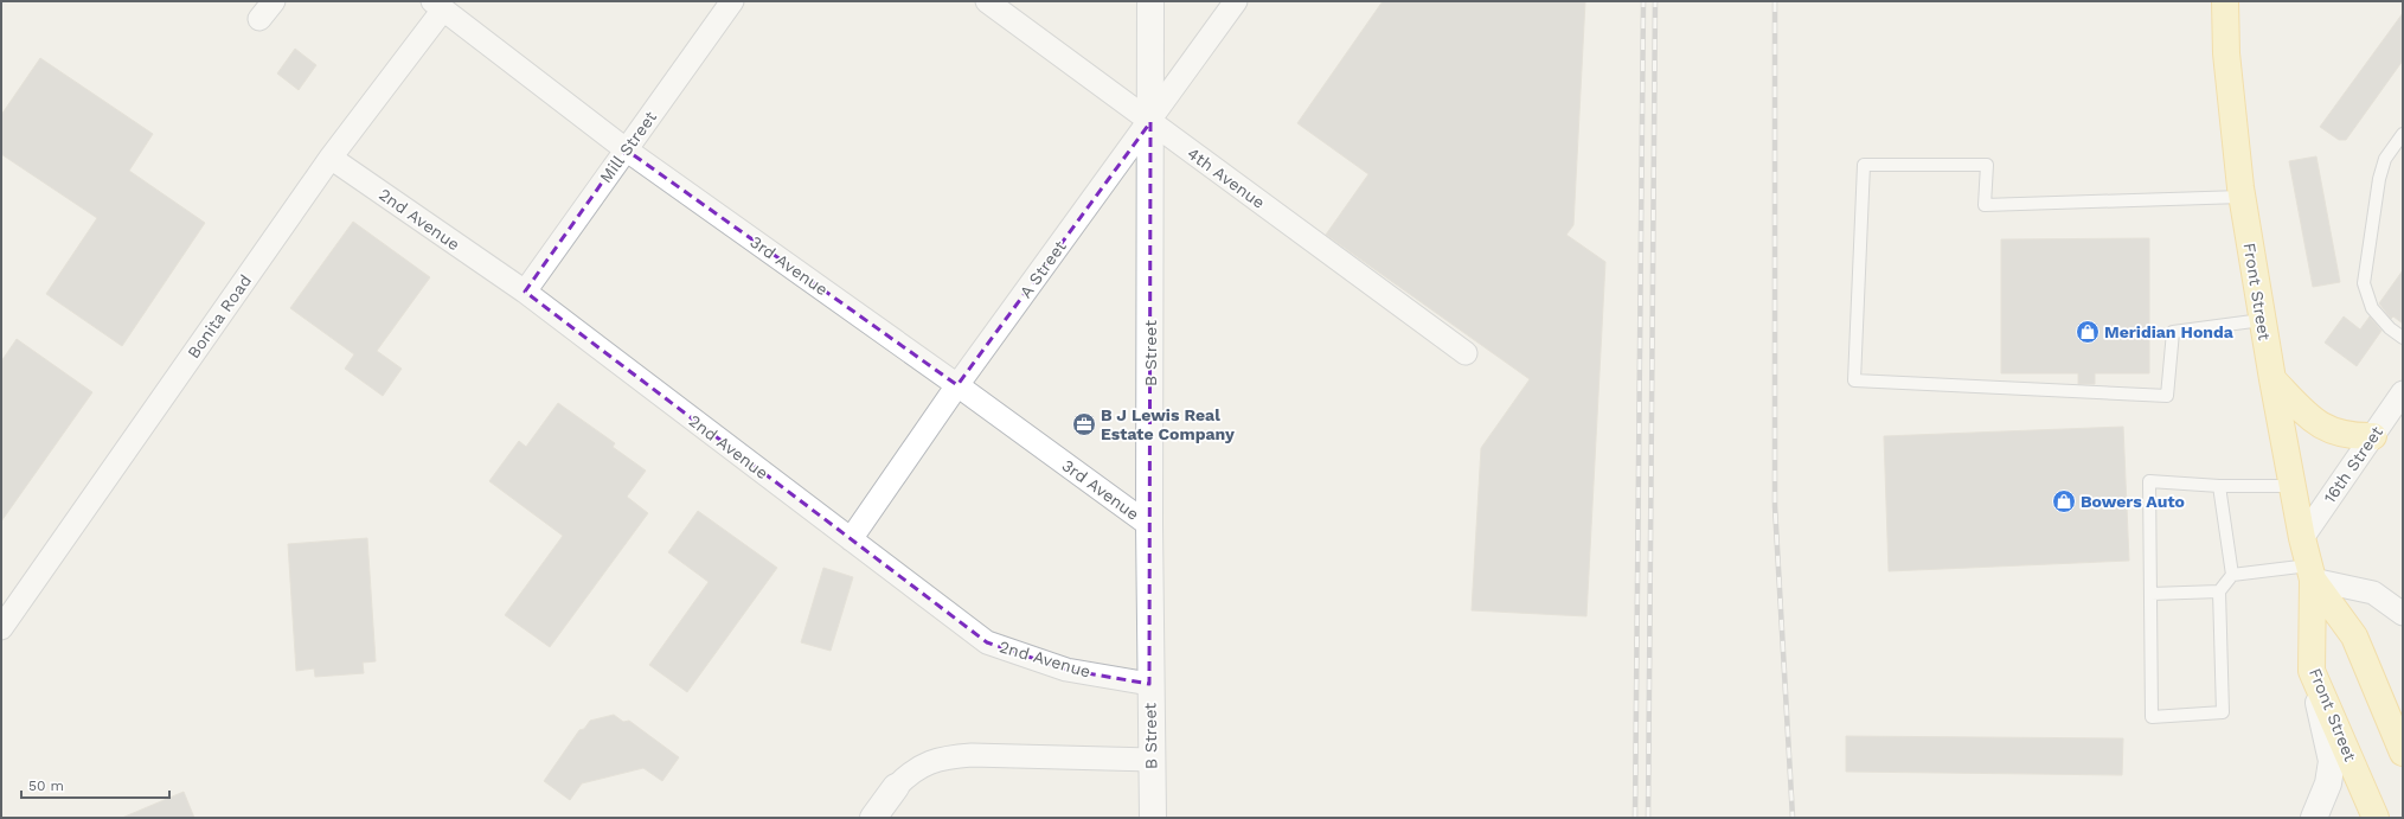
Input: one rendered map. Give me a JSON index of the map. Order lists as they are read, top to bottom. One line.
{"streets":{"main road":["Front Street"],"street":["Mill Street","4th Avenue","2nd Avenue","3rd Avenue","A Street","Bonita Road","B Street","16th Street"]},"crossings":[["Mill Street","2nd Avenue"],["Mill Street","3rd Avenue"],["4th Avenue","A Street"],["4th Avenue","B Street"],["2nd Avenue","A Street"],["2nd Avenue","Bonita Road"],["2nd Avenue","B Street"],["3rd Avenue","A Street"],["3rd Avenue","Bonita Road"],["3rd Avenue","B Street"],["A Street","B Street"],["Front Street","16th Street"]],"places":{"shop":["Meridian Honda","Bowers Auto"],"office":["B J Lewis Real Estate Company"]},"scale_bar":"50 m"}
